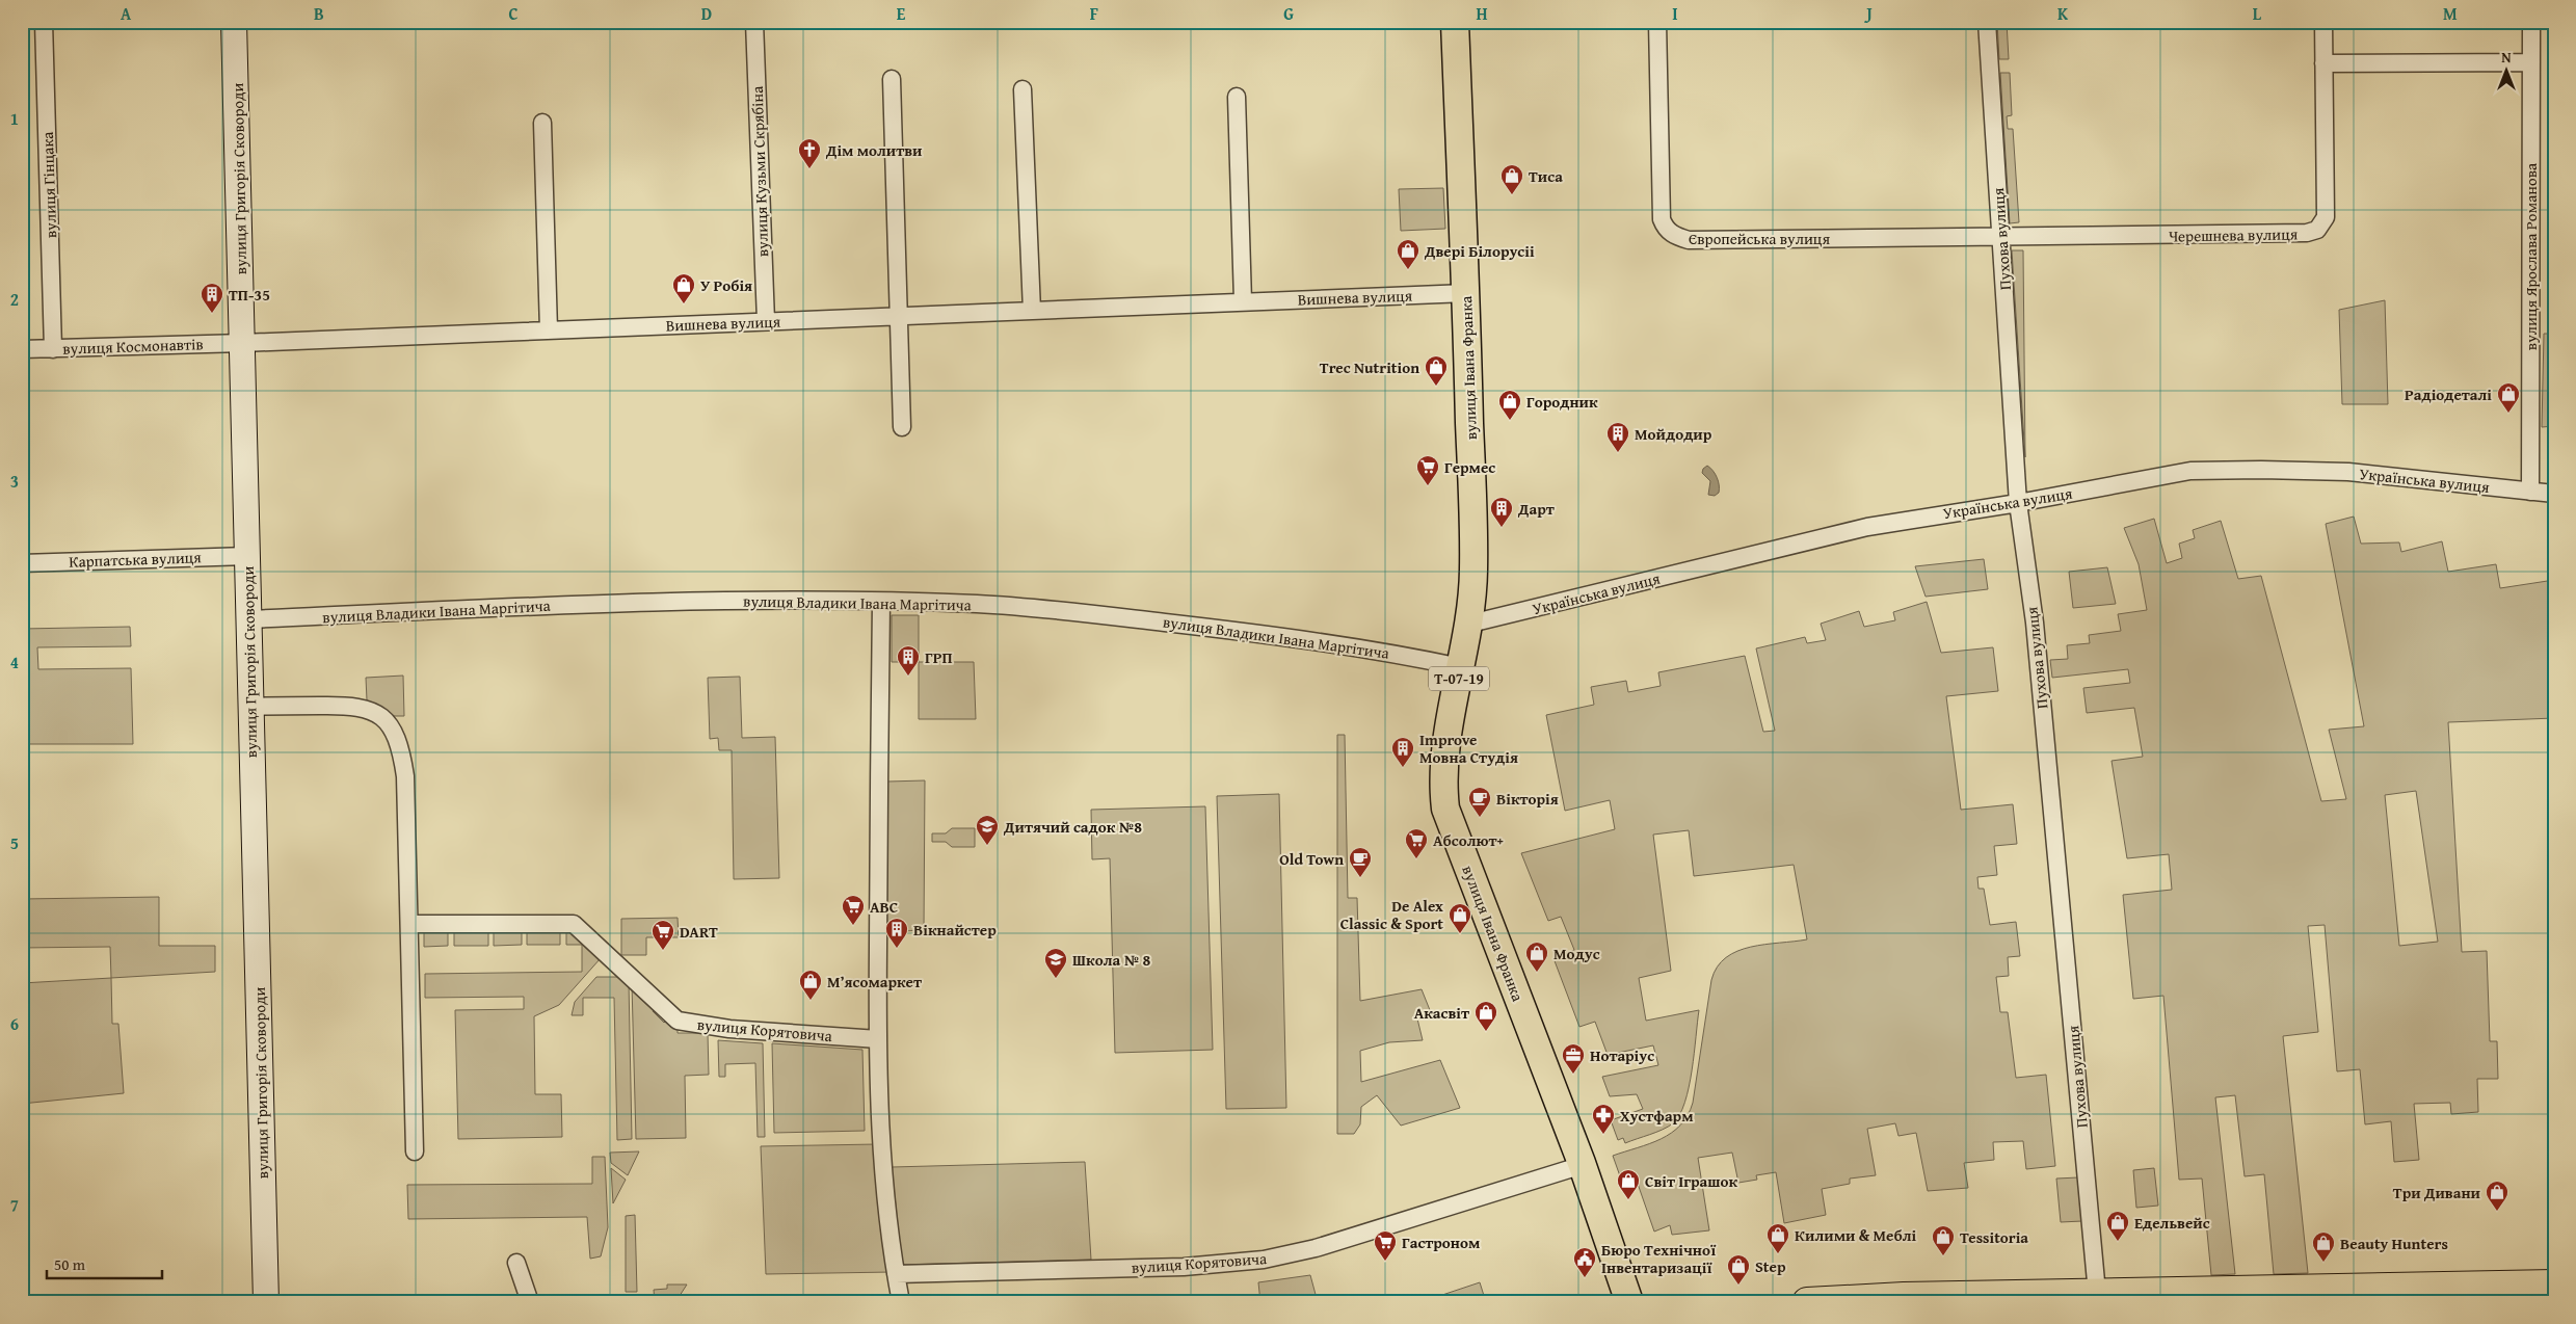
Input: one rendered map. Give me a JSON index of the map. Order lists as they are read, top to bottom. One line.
{"streets":{"main road":["вулиця Григорія Сковороди","вулиця Івана Франка","Т-07-19"],"street":["вулиця Кузьми Скрябіна","вулиця Гінцака","Черешнева вулиця","Європейська вулиця","Пухова вулиця","вулиця Ярослава Романова","Вишнева вулиця","вулиця Космонавтів","Українська вулиця","Карпатська вулиця","вулиця Владики Івана Маргітича","вулиця Корятовича"]},"crossings":[["вулиця Кузьми Скрябіна","Вишнева вулиця"],["вулиця Григорія Сковороди","Вишнева вулиця"],["вулиця Григорія Сковороди","вулиця Космонавтів"],["вулиця Григорія Сковороди","Карпатська вулиця"],["вулиця Григорія Сковороди","вулиця Владики Івана Маргітича"],["вулиця Гінцака","вулиця Космонавтів"],["Черешнева вулиця","Європейська вулиця"],["Черешнева вулиця","Пухова вулиця"],["Європейська вулиця","Пухова вулиця"],["Пухова вулиця","Українська вулиця"],["вулиця Ярослава Романова","Українська вулиця"],["Вишнева вулиця","вулиця Космонавтів"],["Вишнева вулиця","вулиця Івана Франка"],["вулиця Івана Франка","Українська вулиця"],["вулиця Івана Франка","вулиця Владики Івана Маргітича"],["вулиця Івана Франка","вулиця Корятовича"]],"places":{"church":["Дім молитви"],"shop":["Тиса","Двері Білорусіі","У Робія","Trec Nutrition","Радіодеталі","Городник","De Alex Classic & Sport","Модус","Мʼясомаркет","Акасвіт","Світ Іграшок","Три Дивани","Едельвейс","Килими & Меблі","Tessitoria","Beauty Hunters","Step"],"building":["ТП-35","Мойдодир","Дарт","ГРП","Improve Мовна Студія","Вікнайстер"],"supermarket":["Гермес","Абсолют+","ABC","DART","Гастроном"],"cafe":["Вікторія","Old Town"],"school or university":["Дитячий садок №8","Школа № 8"],"office":["Нотаріус"],"pharmacy":["Хустфарм"],"public building":["Бюро Технічної Інвентаризації"]},"scale_bar":"50 m","north":"top","grid":{"columns":["A","B","C","D","E","F","G","H","I","J","K","L","M"],"rows":["1","2","3","4","5","6","7"]}}
